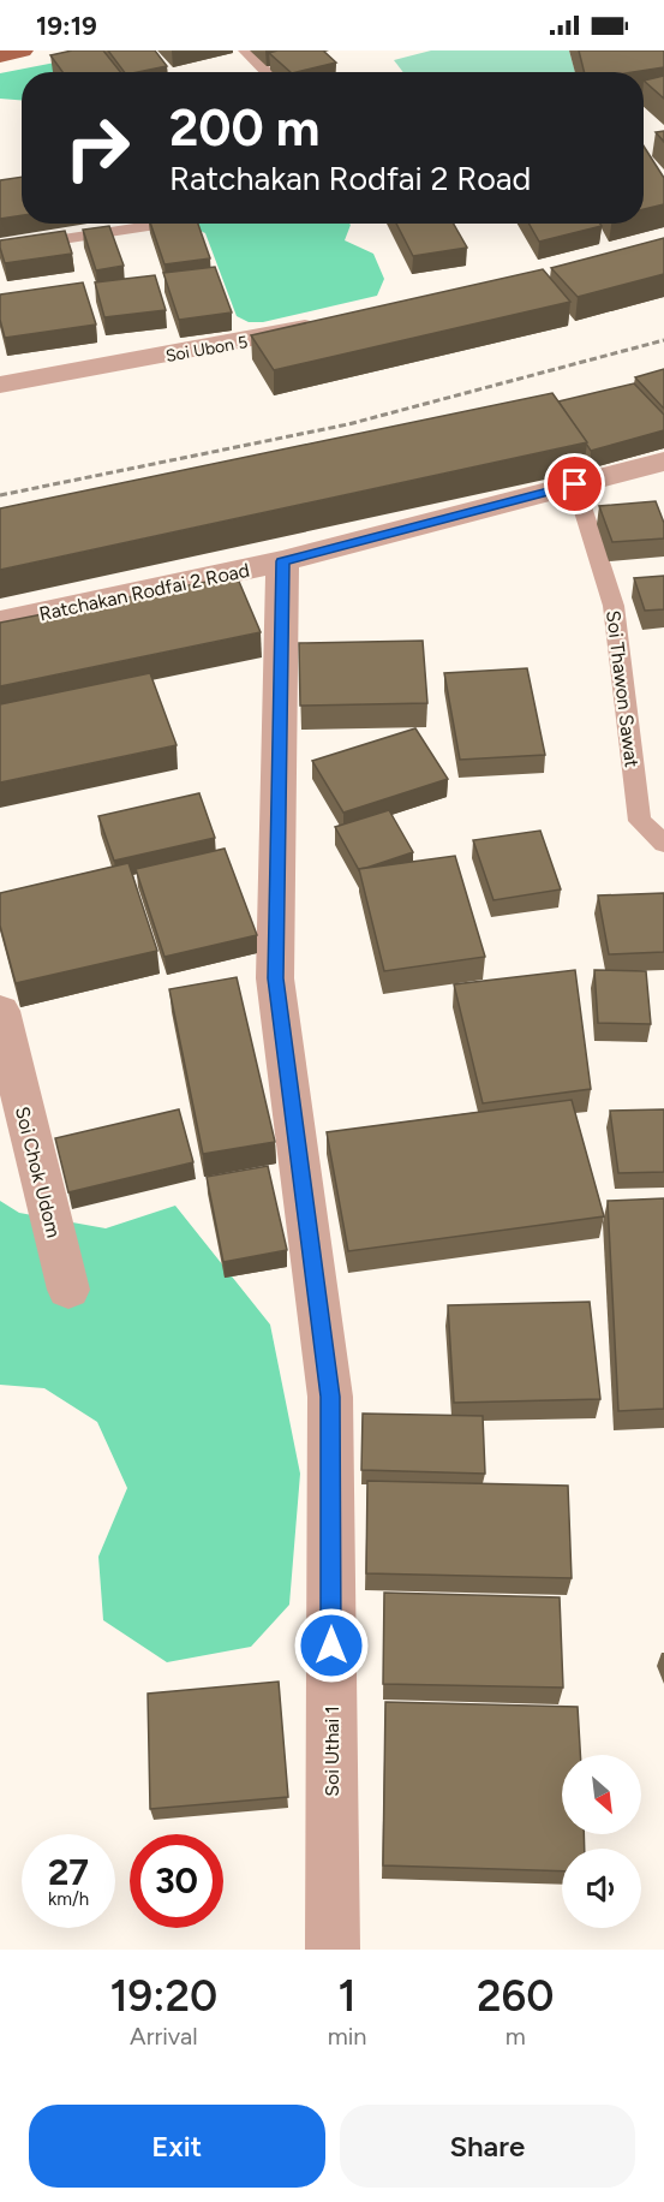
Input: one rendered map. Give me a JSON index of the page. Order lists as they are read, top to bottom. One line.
{"streets":{"street":["Soi Ubon 5","Ratchakan Rodfai 2 Road","Soi Chok Udom","Soi Uthai 1"],"lane":["Soi Thawon Sawat"]},"crossings":[["Ratchakan Rodfai 2 Road","Soi Thawon Sawat"],["Ratchakan Rodfai 2 Road","Soi Uthai 1"]],"north":"bottom right","page":{"status":"19:19","turn":["200 m","Ratchakan Rodfai 2 Road"],"speed":"27 km/h","limit":"30","eta":["19:20","Arrival","1","min","260","m"],"buttons":["Exit","Share"]}}
